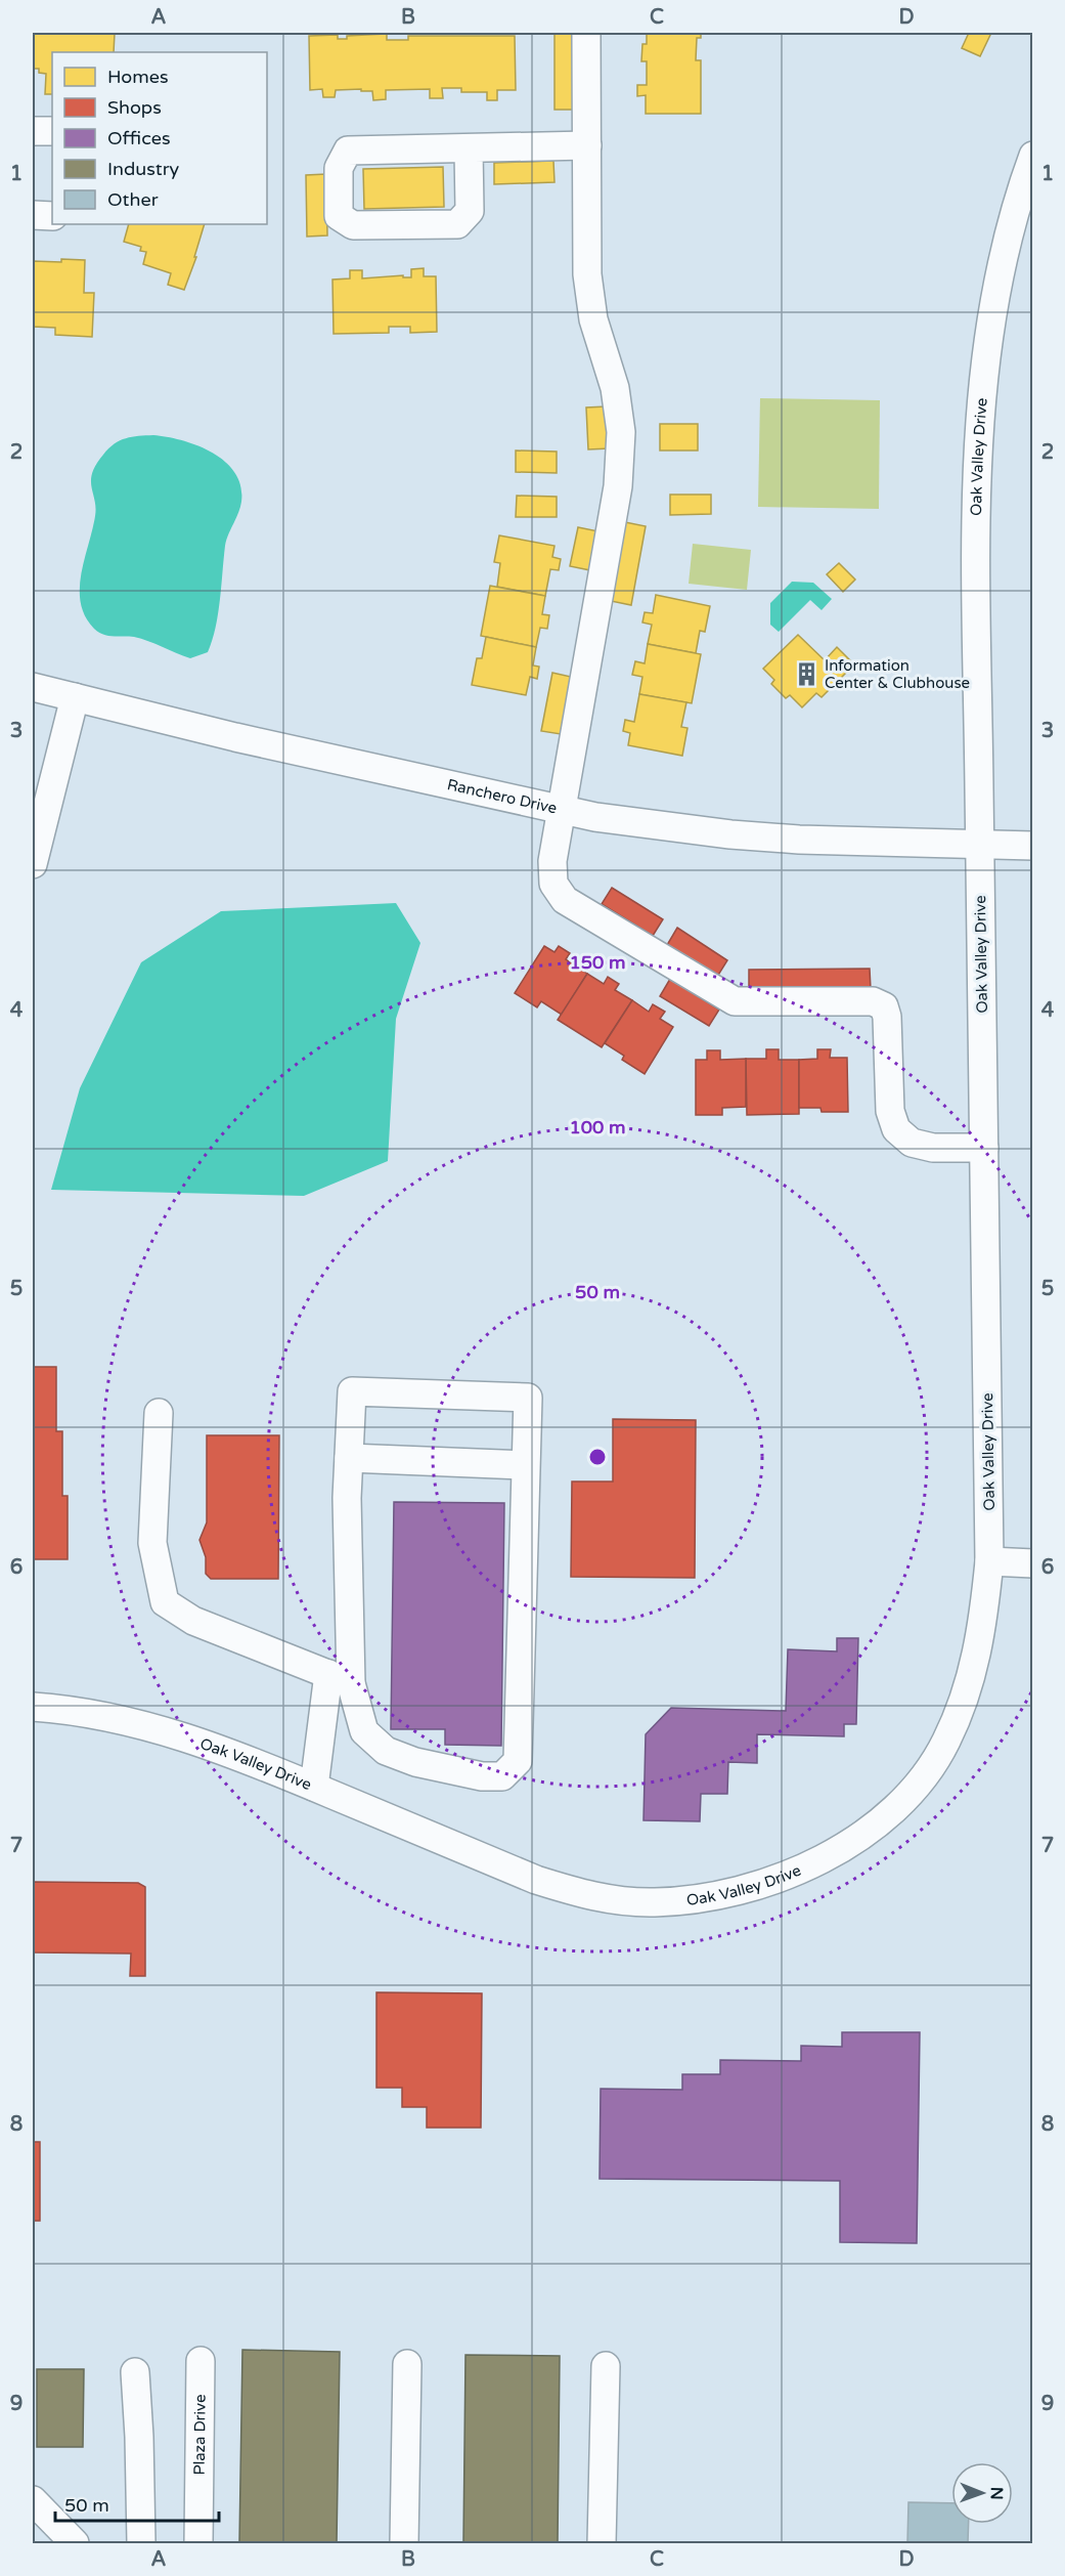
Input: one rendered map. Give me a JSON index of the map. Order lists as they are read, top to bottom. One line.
{"streets":{"street":["Oak Valley Drive","Ranchero Drive","Plaza Drive"]},"crossings":[["Oak Valley Drive","Ranchero Drive"]],"places":{"building":["Information Center & Clubhouse"]},"legend":["Homes","Shops","Offices","Industry","Other"],"scale_bar":"50 m","north":"right","grid":{"columns":["A","B","C","D"],"rows":["1","2","3","4","5","6","7","8","9"]},"rings":["150 m","100 m","50 m"]}
